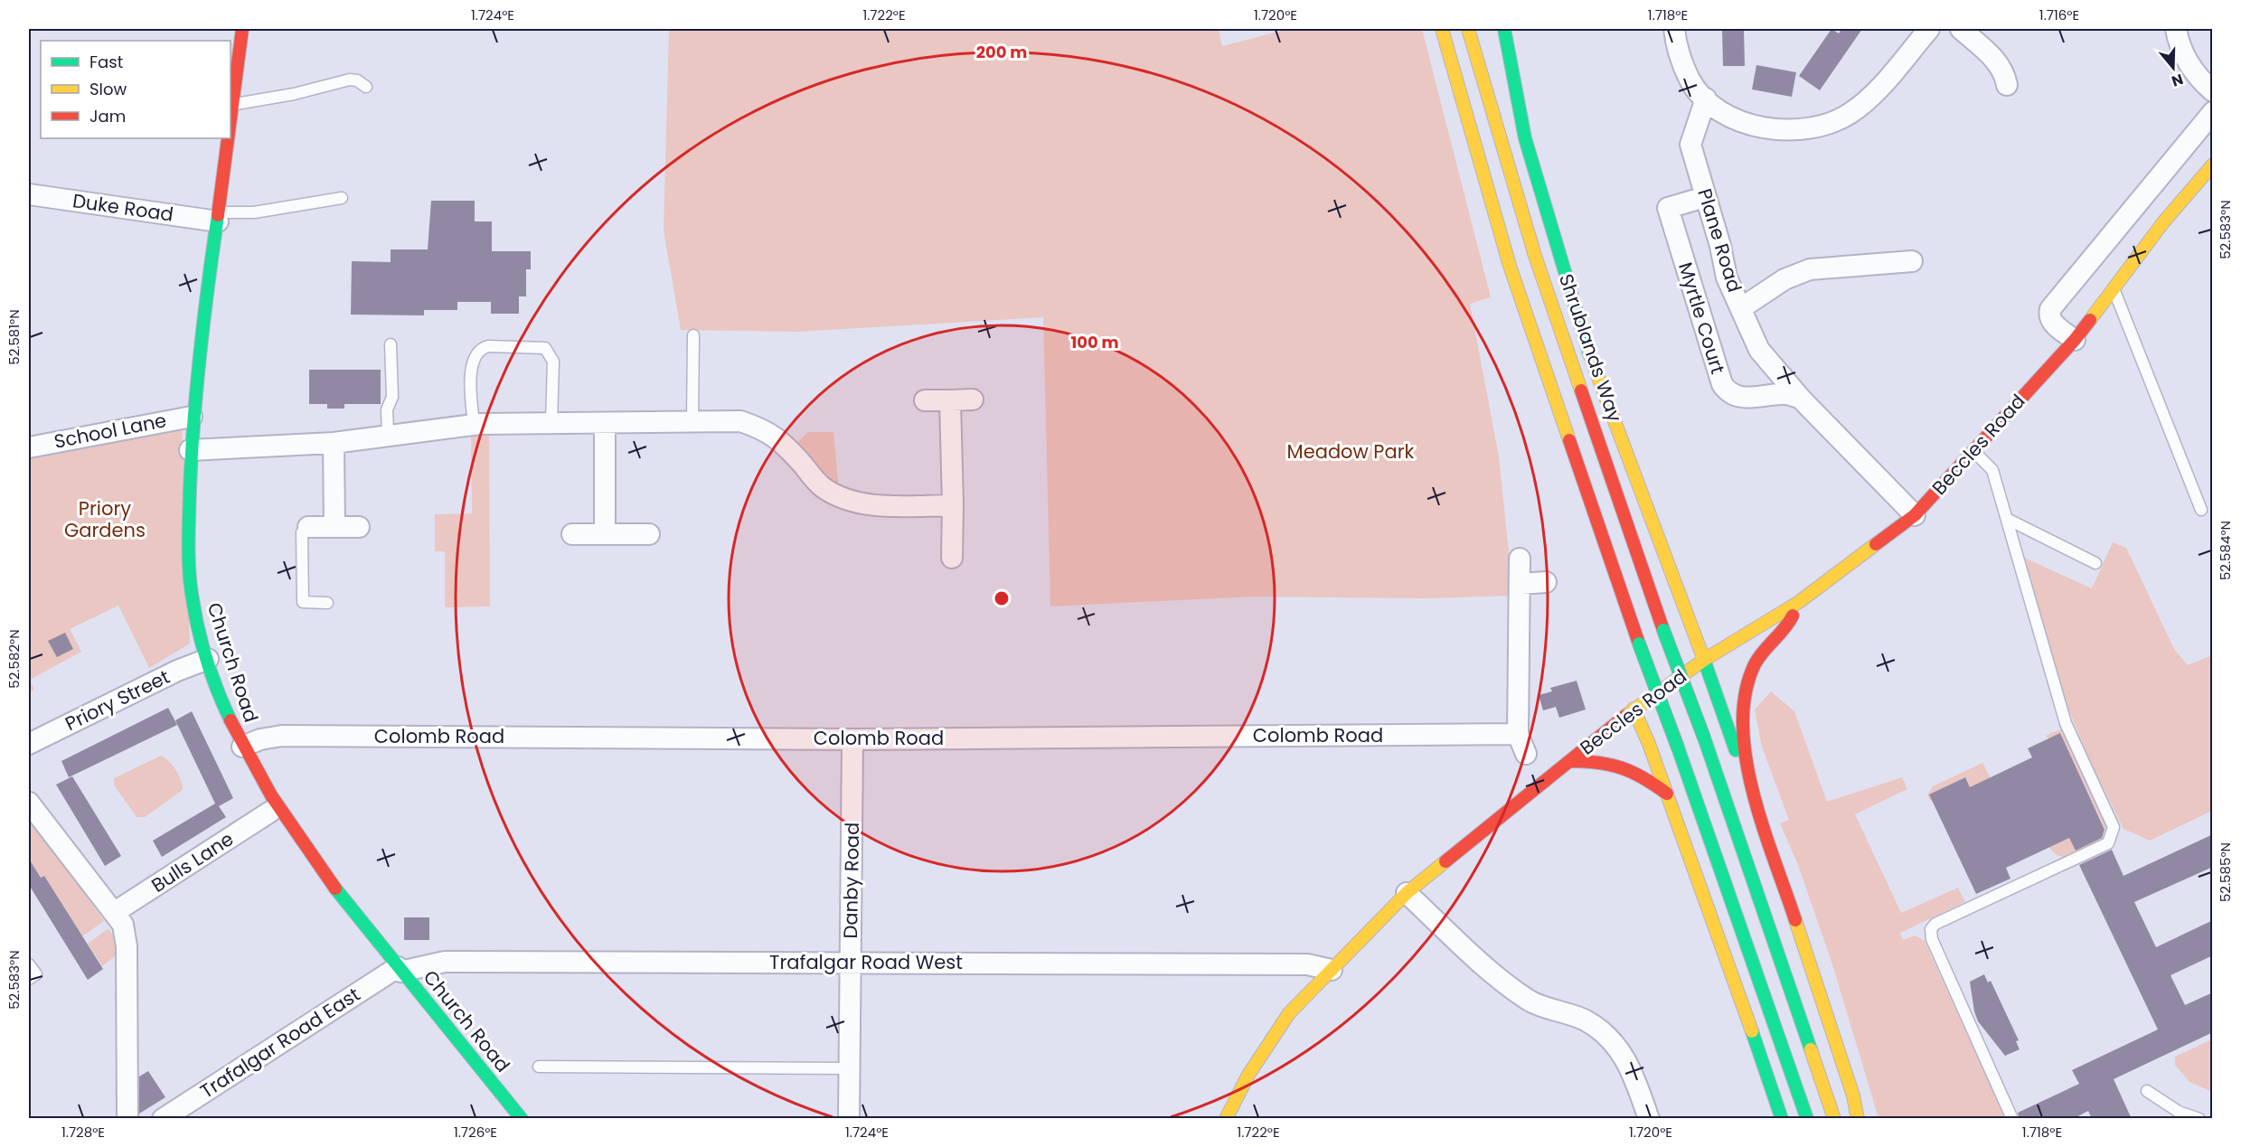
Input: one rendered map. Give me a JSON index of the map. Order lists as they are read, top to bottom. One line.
{"streets":{"main road":["Shrublands Way","Beccles Road","Church Road"],"street":["Duke Road","Plane Road","Myrtle Court","School Lane","Priory Street","Colomb Road","Bulls Lane","Danby Road","Trafalgar Road West","Trafalgar Road East"]},"crossings":[["Duke Road","Church Road"],["Plane Road","Myrtle Court"],["Plane Road","Beccles Road"],["Shrublands Way","Beccles Road"],["School Lane","Church Road"],["Beccles Road","Trafalgar Road West"],["Church Road","Priory Street"],["Church Road","Colomb Road"],["Church Road","Trafalgar Road West"],["Church Road","Trafalgar Road East"],["Colomb Road","Danby Road"],["Danby Road","Trafalgar Road West"],["Trafalgar Road West","Trafalgar Road East"]],"parks":["Meadow Park","Priory Gardens"],"legend":["Fast","Slow","Jam"],"north":"bottom","coordinates":["1.724°E","1.722°E","1.720°E","1.718°E","1.716°E","52.583°N","52.581°N","52.584°N","52.582°N","52.585°N","1.728°E","1.726°E"],"rings":["200 m","100 m"]}
